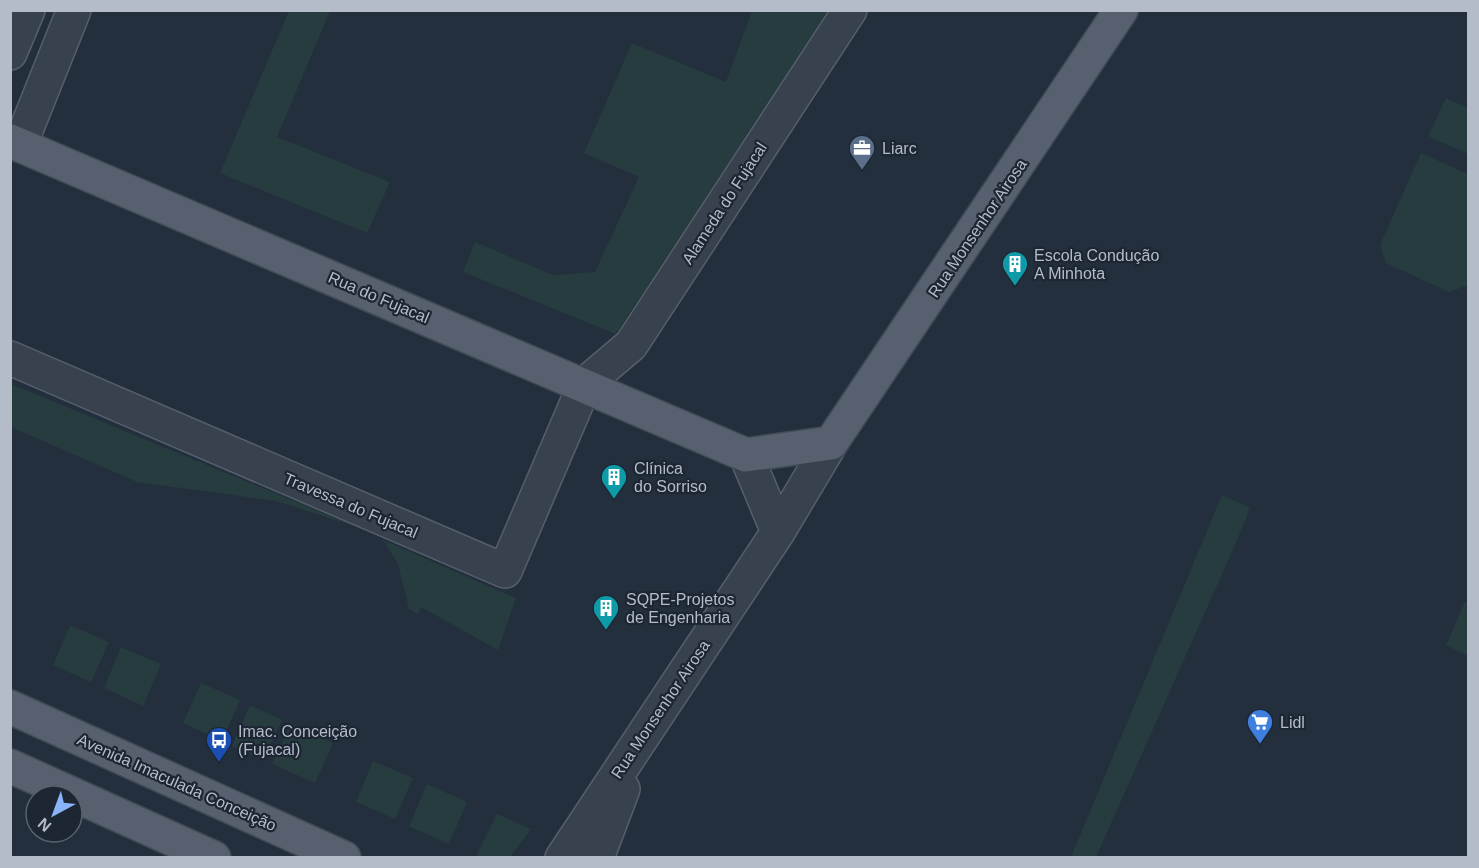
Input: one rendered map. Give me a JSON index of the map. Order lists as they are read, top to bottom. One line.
{"streets":{"main road":["Rua Monsenhor Airosa","Rua do Fujacal","Avenida Imaculada Conceição"],"street":["Alameda do Fujacal","Travessa do Fujacal"]},"crossings":[["Alameda do Fujacal","Rua do Fujacal"],["Alameda do Fujacal","Travessa do Fujacal"],["Rua do Fujacal","Travessa do Fujacal"]],"places":{"office":["Liarc"],"building":["Escola Condução A Minhota","Clínica do Sorriso","SQPE-Projetos de Engenharia"],"supermarket":["Lidl"],"bus stop":["Imac. Conceição (Fujacal)"]},"north":"bottom left"}
